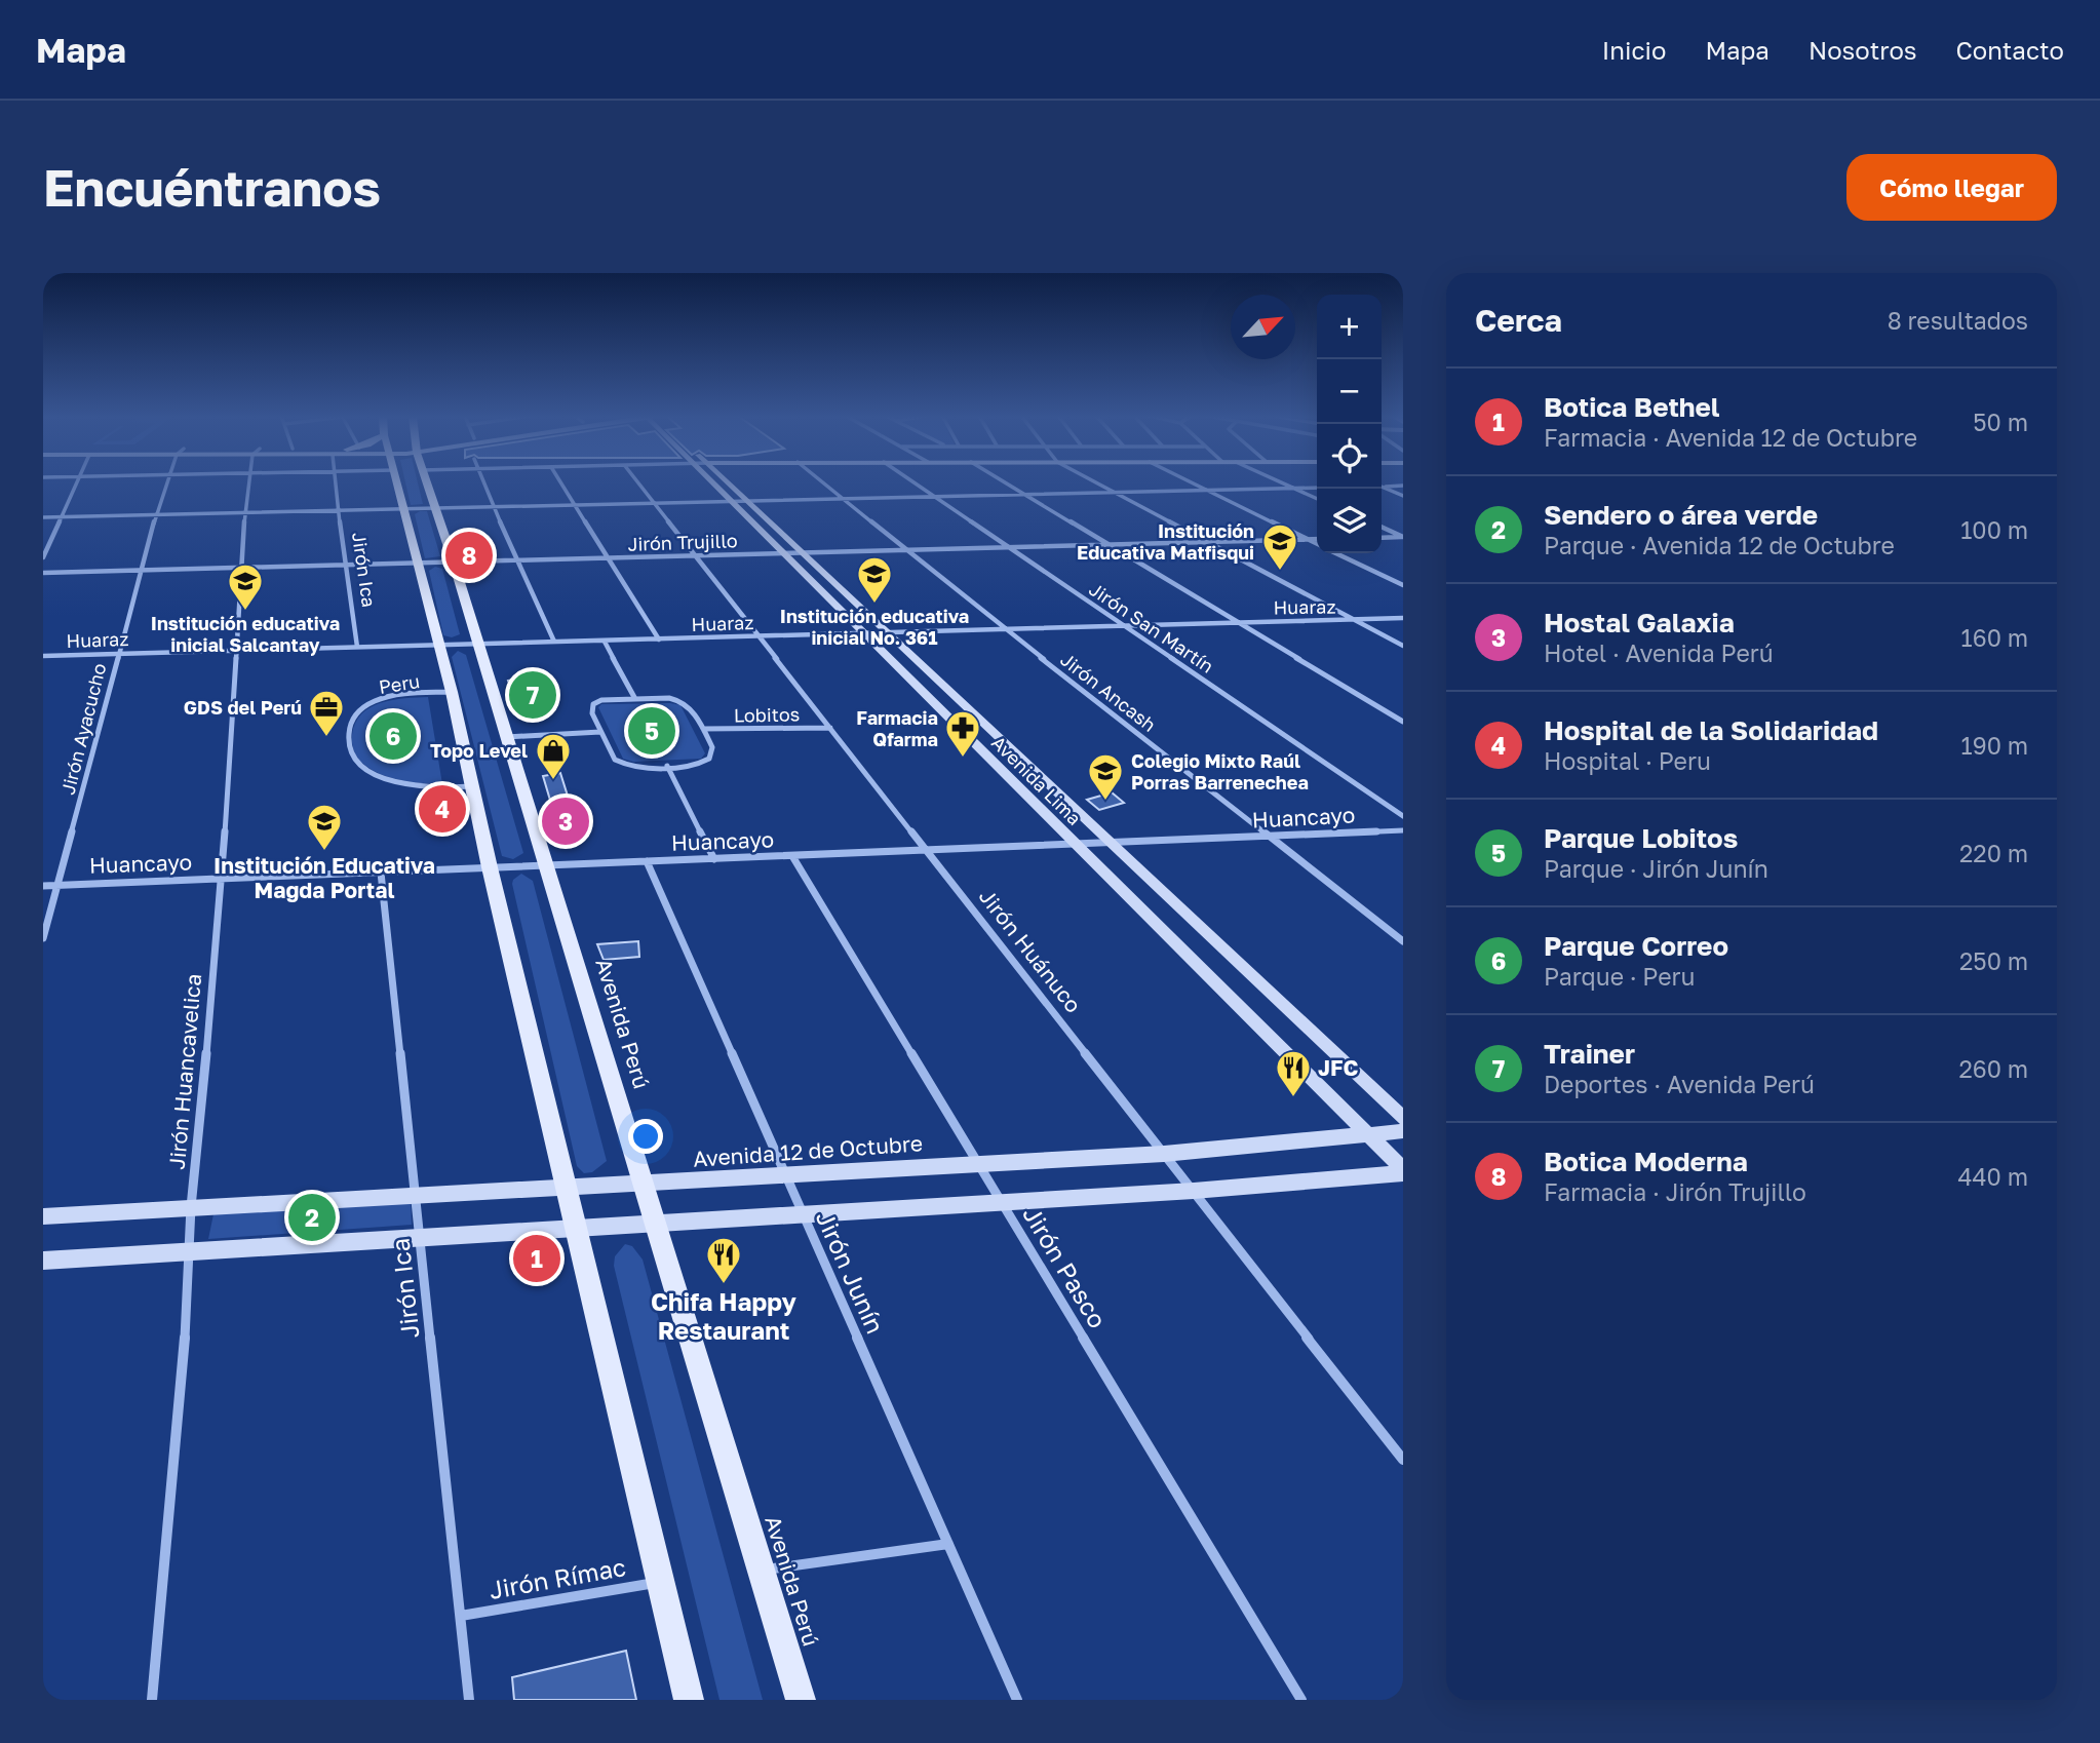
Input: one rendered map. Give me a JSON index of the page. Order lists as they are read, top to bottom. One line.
{"streets":{"main road":["Avenida Lima","Avenida Perú","Avenida 12 de Octubre"],"street":["Jirón Trujillo","Jirón Ica","Huaraz","Jirón San Martín","Peru","Jirón Ancash","Lobitos","Jirón Ayacucho","Huancayo","Jirón Huánuco","Jirón Huancavelica","Jirón Pasco","Jirón Junín","Jirón Rímac"]},"crossings":[["Jirón Trujillo","Jirón Ica"],["Jirón Trujillo","Jirón San Martín"],["Jirón Trujillo","Jirón Ancash"],["Jirón Trujillo","Jirón Ayacucho"],["Jirón Trujillo","Avenida Lima"],["Jirón Trujillo","Jirón Huánuco"],["Jirón Trujillo","Avenida Perú"],["Jirón Trujillo","Jirón Huancavelica"],["Jirón Ica","Huaraz"],["Jirón Ica","Huancayo"],["Jirón Ica","Avenida 12 de Octubre"],["Jirón Ica","Jirón Rímac"],["Huaraz","Jirón San Martín"],["Huaraz","Jirón Ancash"],["Huaraz","Jirón Ayacucho"],["Huaraz","Avenida Lima"],["Huaraz","Jirón Huánuco"],["Huaraz","Avenida Perú"],["Huaraz","Jirón Huancavelica"],["Jirón Ancash","Huancayo"],["Lobitos","Jirón Huánuco"],["Jirón Ayacucho","Huancayo"],["Avenida Lima","Huancayo"],["Avenida Lima","Avenida 12 de Octubre"],["Huancayo","Jirón Huánuco"],["Huancayo","Avenida Perú"],["Huancayo","Jirón Huancavelica"],["Huancayo","Jirón Pasco"],["Huancayo","Jirón Junín"],["Jirón Huánuco","Avenida 12 de Octubre"],["Avenida Perú","Avenida 12 de Octubre"],["Jirón Huancavelica","Avenida 12 de Octubre"],["Avenida 12 de Octubre","Jirón Pasco"],["Avenida 12 de Octubre","Jirón Junín"]],"places":{"school or university":["Institución Educativa Matfisqui","Institución educativa inicial No. 361","Institución educativa inicial Salcantay","Colegio Mixto Raúl Porras Barrenechea","Institución Educativa Magda Portal"],"office":["GDS del Perú"],"pharmacy":["Farmacia Qfarma"],"shop":["Topo Level"],"restaurant":["JFC","Chifa Happy Restaurant"]},"north":"top right","page":{"header":"Mapa","nav":["Inicio","Mapa","Nosotros","Contacto"],"buttons":"Cómo llegar","title":"Encuéntranos","heading":["Cerca","8 resultados"],"map_buttons":["+","−"],"list":[{"mark":"1","name":"Botica Bethel","note":"Farmacia · Avenida 12 de Octubre","value":"50 m"},{"mark":"2","name":"Sendero o área verde","note":"Parque · Avenida 12 de Octubre","value":"100 m"},{"mark":"3","name":"Hostal Galaxia","note":"Hotel · Avenida Perú","value":"160 m"},{"mark":"4","name":"Hospital de la Solidaridad","note":"Hospital · Peru","value":"190 m"},{"mark":"5","name":"Parque Lobitos","note":"Parque · Jirón Junín","value":"220 m"},{"mark":"6","name":"Parque Correo","note":"Parque · Peru","value":"250 m"},{"mark":"7","name":"Trainer","note":"Deportes · Avenida Perú","value":"260 m"},{"mark":"8","name":"Botica Moderna","note":"Farmacia · Jirón Trujillo","value":"440 m"}],"pins":["8","7","5","6","4","3","2","1"]}}
